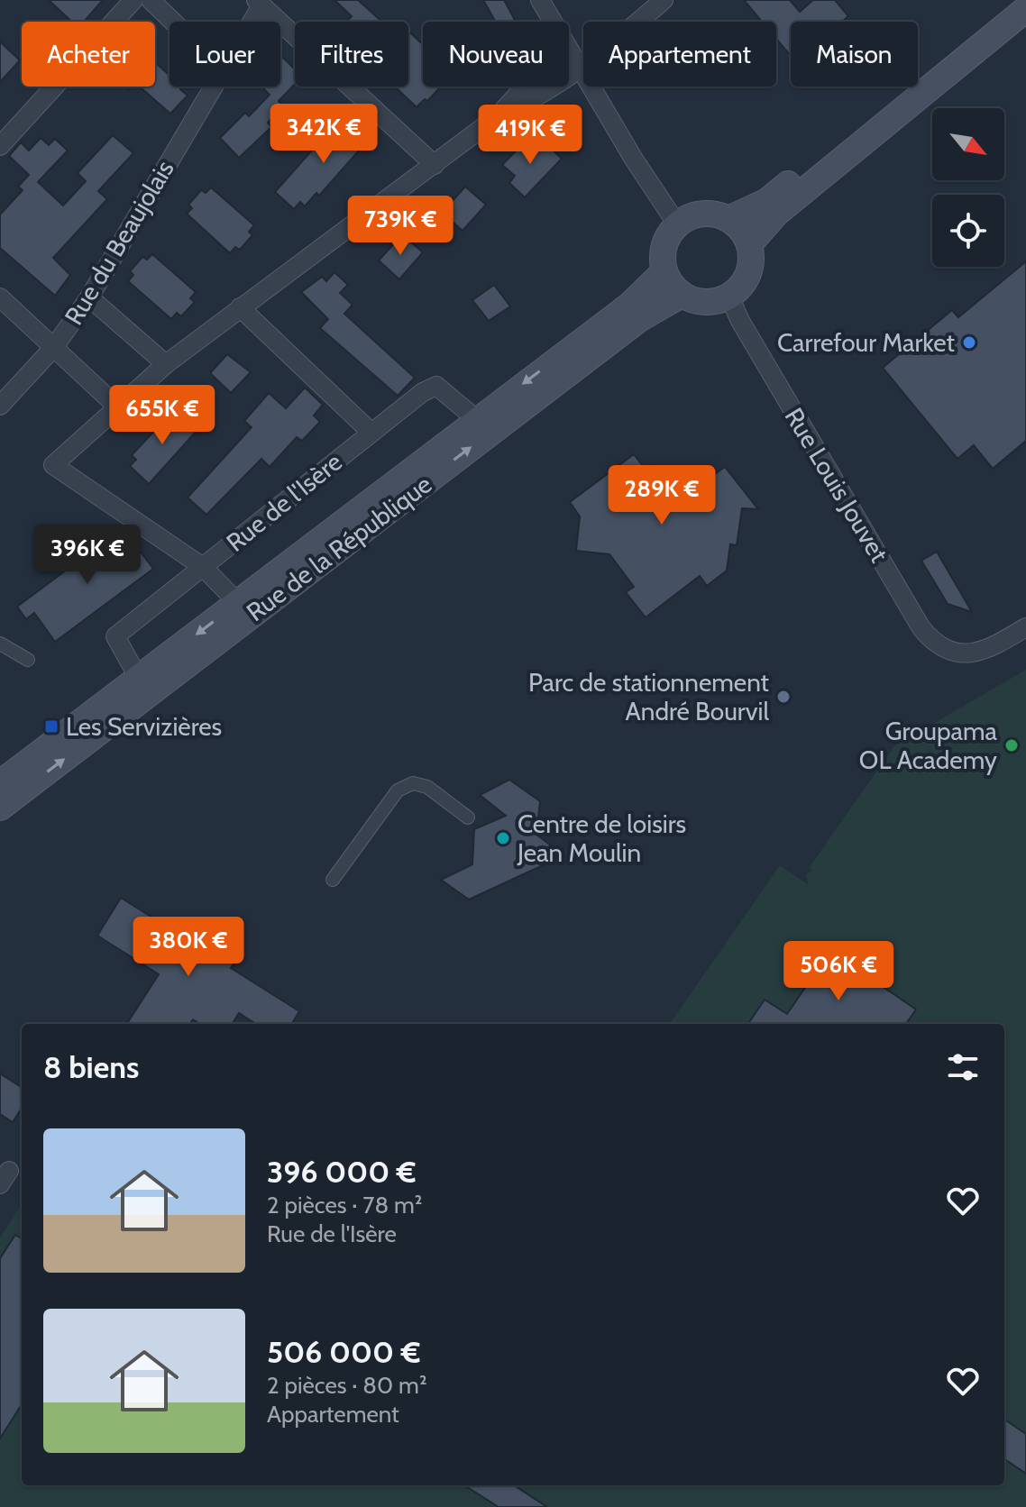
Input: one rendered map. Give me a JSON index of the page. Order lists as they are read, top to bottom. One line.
{"streets":{"main road":["Rue de la République"],"street":["Rue du Beaujolais","Rue Louis Jouvet","Rue de l'Isère"]},"crossings":[["Rue Louis Jouvet","Rue de la République"],["Rue de l'Isère","Rue de la République"]],"places":{"other":["Carrefour Market","Parc de stationnement André Bourvil","Groupama OL Academy","Centre de loisirs Jean Moulin"],"transit":["Les Servizières"]},"north":"bottom right","page":{"chip":["Acheter","Louer","Filtres","Nouveau","Appartement","Maison"],"price":["342K €","419K €","739K €","655K €","289K €","396K €","380K €","506K €"],"heading":"8 biens","list":[{"name":"396 000 €","note":"2 pièces · 78 m² · Rue de l'Isère"},{"name":"506 000 €","note":"2 pièces · 80 m² · Appartement"}]}}
